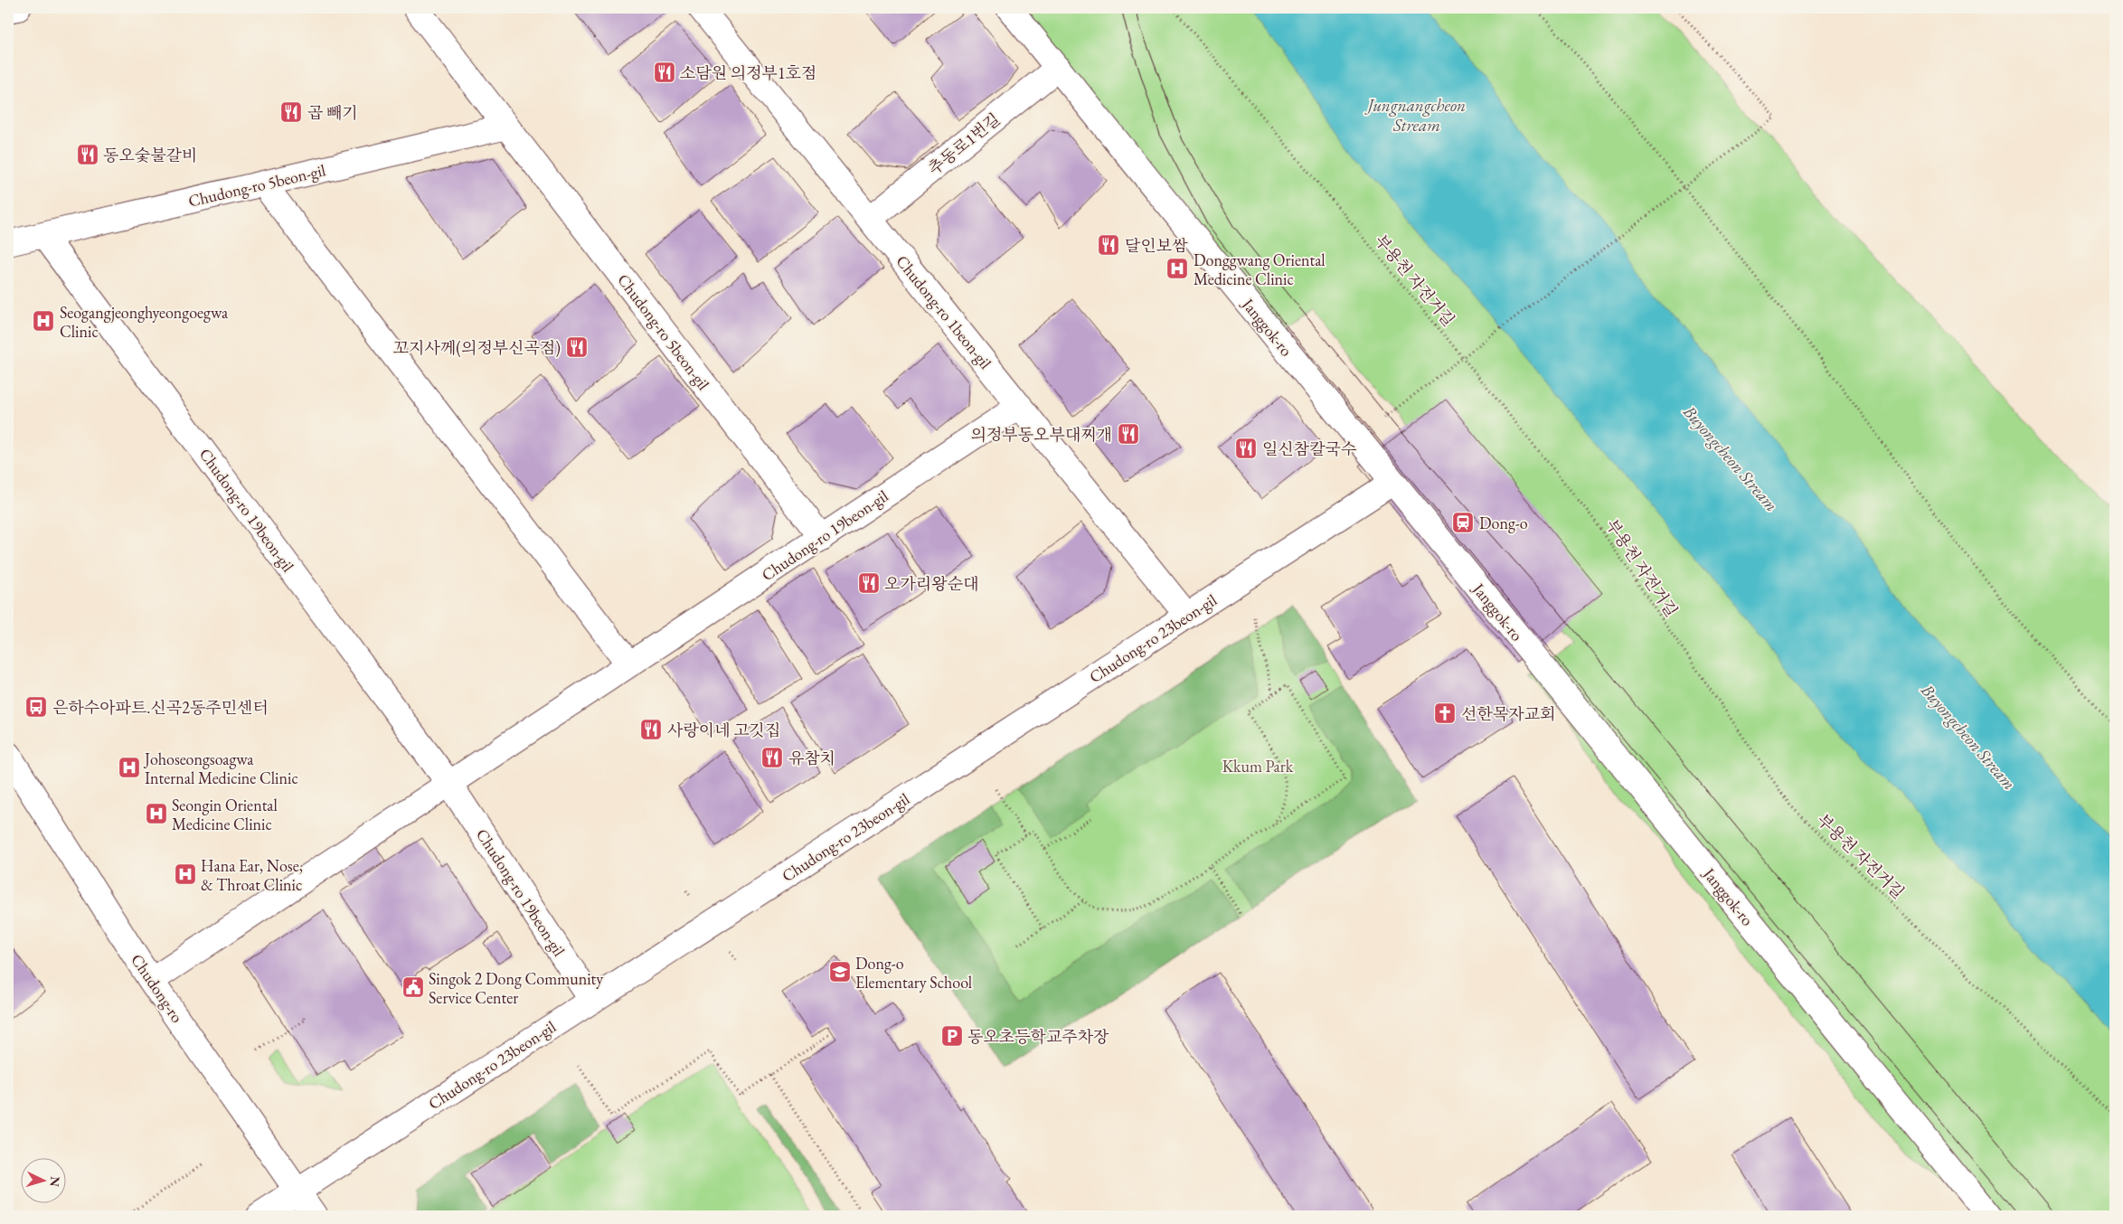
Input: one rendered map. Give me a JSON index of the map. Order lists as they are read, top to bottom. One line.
{"streets":{"street":["추동로1번길","Chudong-ro 5beon-gil","Chudong-ro 1beon-gil","Janggok-ro","Chudong-ro 19beon-gil","Chudong-ro 23beon-gil","Chudong-ro"],"path":["부용천 자전거길"]},"crossings":[["추동로1번길","Chudong-ro 1beon-gil"],["추동로1번길","Janggok-ro"],["Chudong-ro 5beon-gil","Chudong-ro 19beon-gil"],["Chudong-ro 1beon-gil","Chudong-ro 19beon-gil"],["Chudong-ro 1beon-gil","Chudong-ro 23beon-gil"],["Janggok-ro","Chudong-ro 23beon-gil"],["Chudong-ro 19beon-gil","Chudong-ro 23beon-gil"],["Chudong-ro 19beon-gil","Chudong-ro"],["Chudong-ro 23beon-gil","Chudong-ro"]],"water":["Jungnangcheon Stream","Buyongcheon Stream"],"parks":["Kkum Park"],"places":{"restaurant":["소담원 의정부1호점","곱 빼기","동오숯불갈비","달인보쌈","꼬지사께(의정부신곡점)","의정부동오부대찌개","일신참칼국수","오가리왕순대","사랑이네 고깃집","유참치"],"hospital":["Donggwang Oriental Medicine Clinic","Seogangjeonghyeongoegwa Clinic","Johoseongsoagwa Internal Medicine Clinic","Seongin Oriental Medicine Clinic","Hana Ear, Nose, & Throat Clinic"],"station":["Dong-o"],"bus stop":["은하수아파트.신곡2동주민센터"],"church":["선한목자교회"],"school or university":["Dong-o Elementary School"],"public building":["Singok 2 Dong Community Service Center"],"parking":["동오초등학교주차장"]},"north":"right"}
